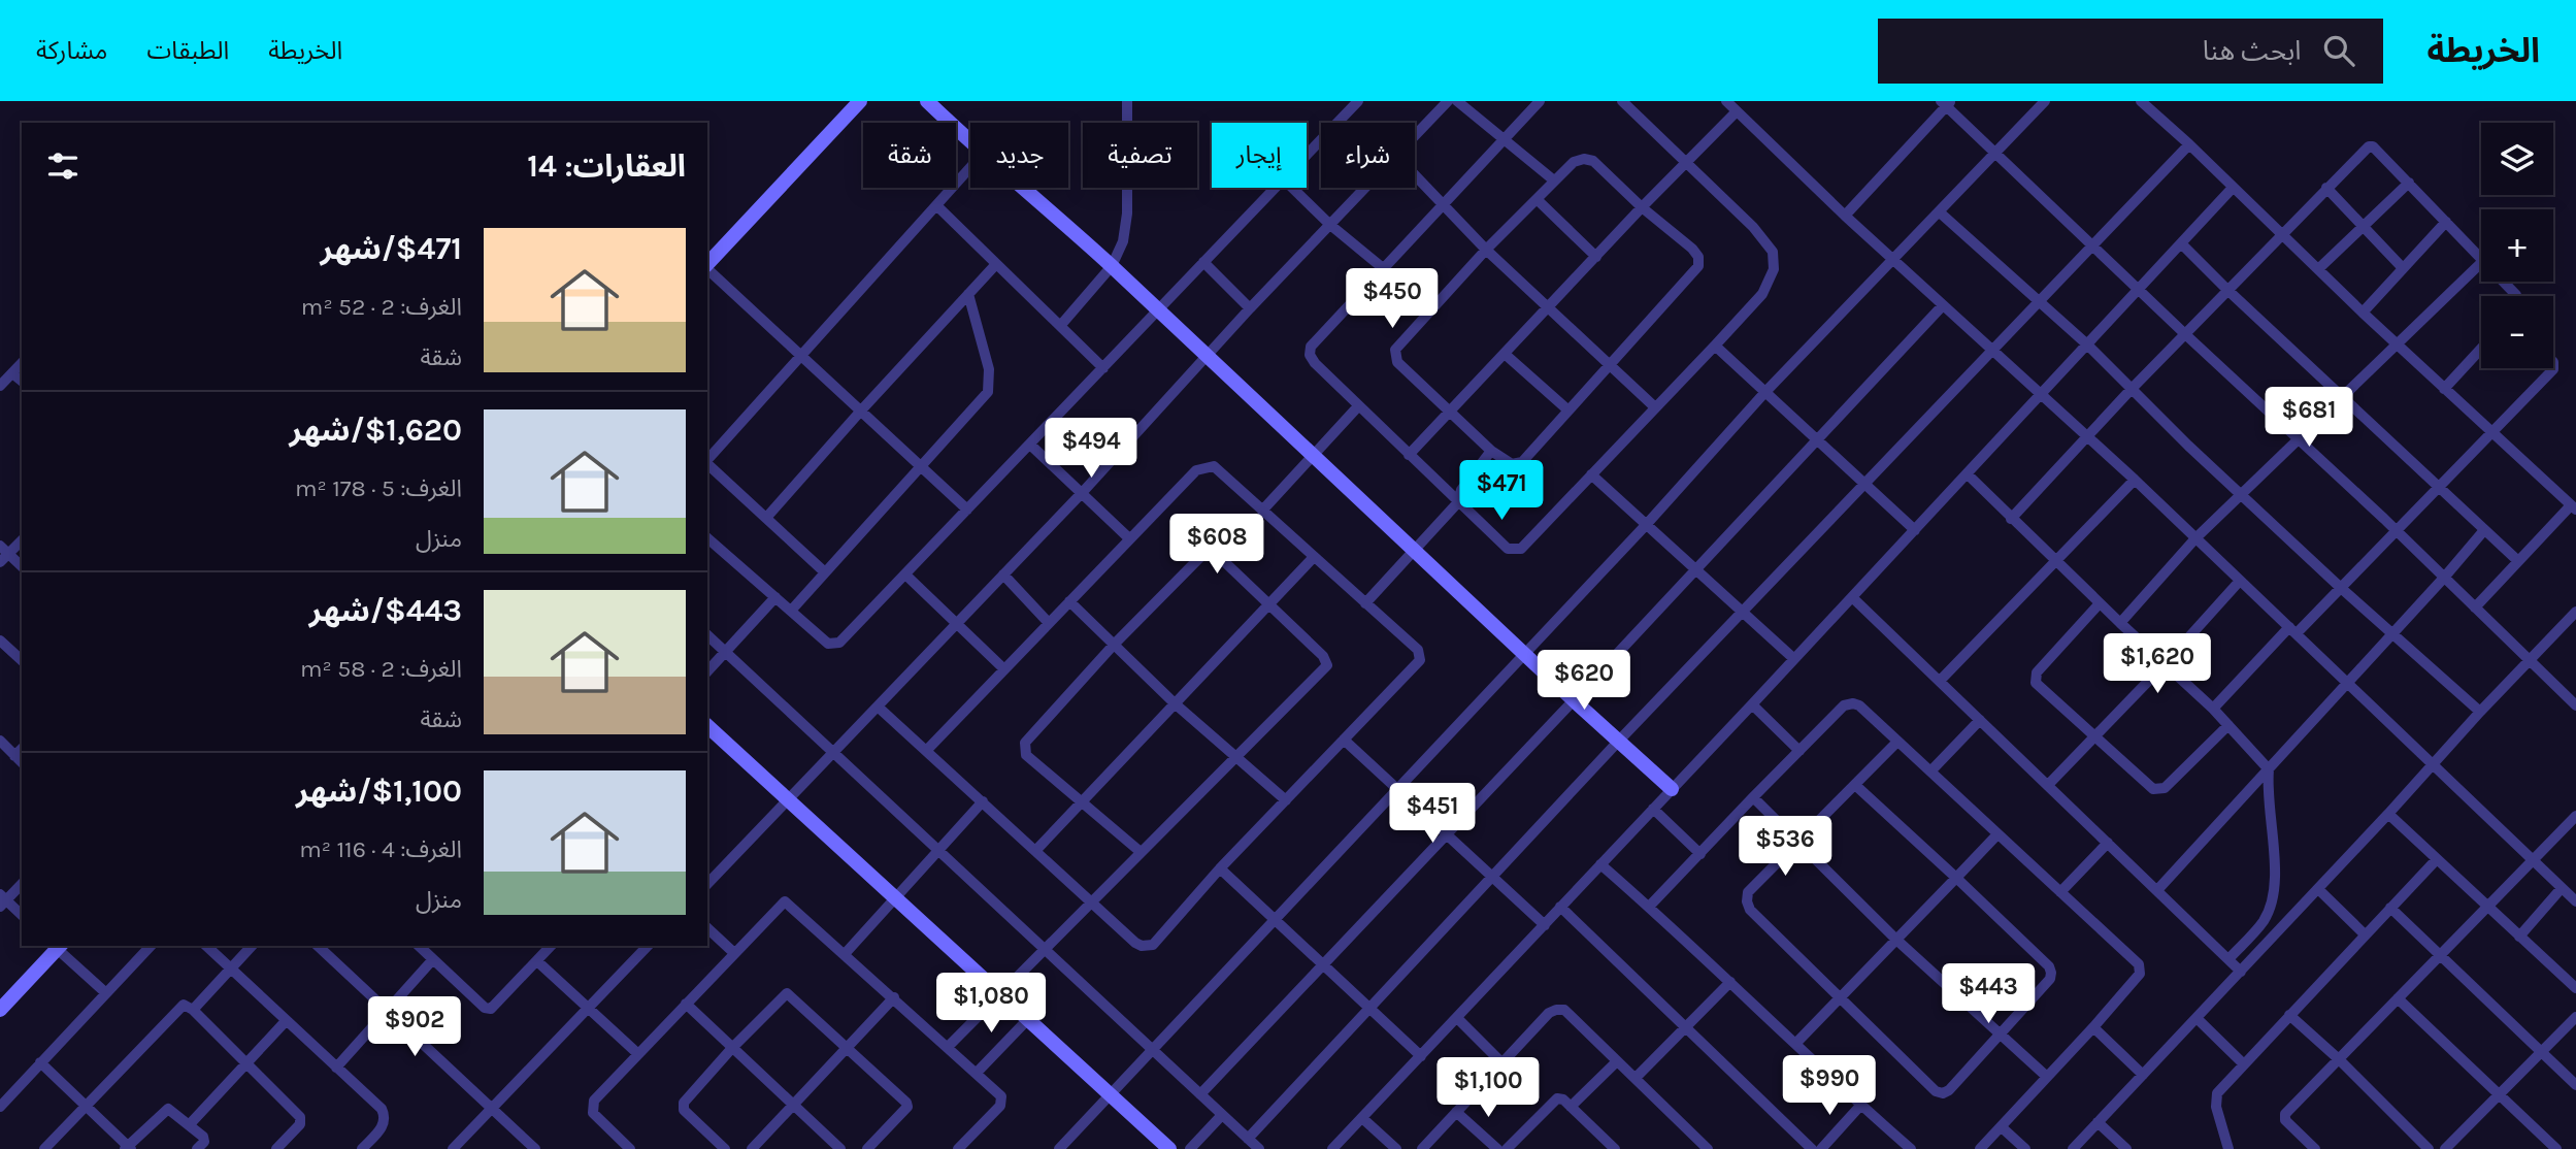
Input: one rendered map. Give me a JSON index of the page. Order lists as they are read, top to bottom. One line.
{"page":{"header":"الخريطة","search":"ابحث هنا","nav":["الخريطة","الطبقات","مشاركة"],"map_buttons":["+","−"],"chip":["شراء","إيجار","تصفية","جديد","شقة"],"heading":"العقارات: 14","list":[{"name":"$471/شهر","note":"الغرف: 2 · 52 m² · شقة"},{"name":"$1,620/شهر","note":"الغرف: 5 · 178 m² · منزل"},{"name":"$443/شهر","note":"الغرف: 2 · 58 m² · شقة"},{"name":"$1,100/شهر","note":"الغرف: 4 · 116 m² · منزل"}],"price":["$450","$681","$494","$471","$608","$1,620","$620","$451","$536","$443","$1,080","$902","$990","$1,100"]}}
